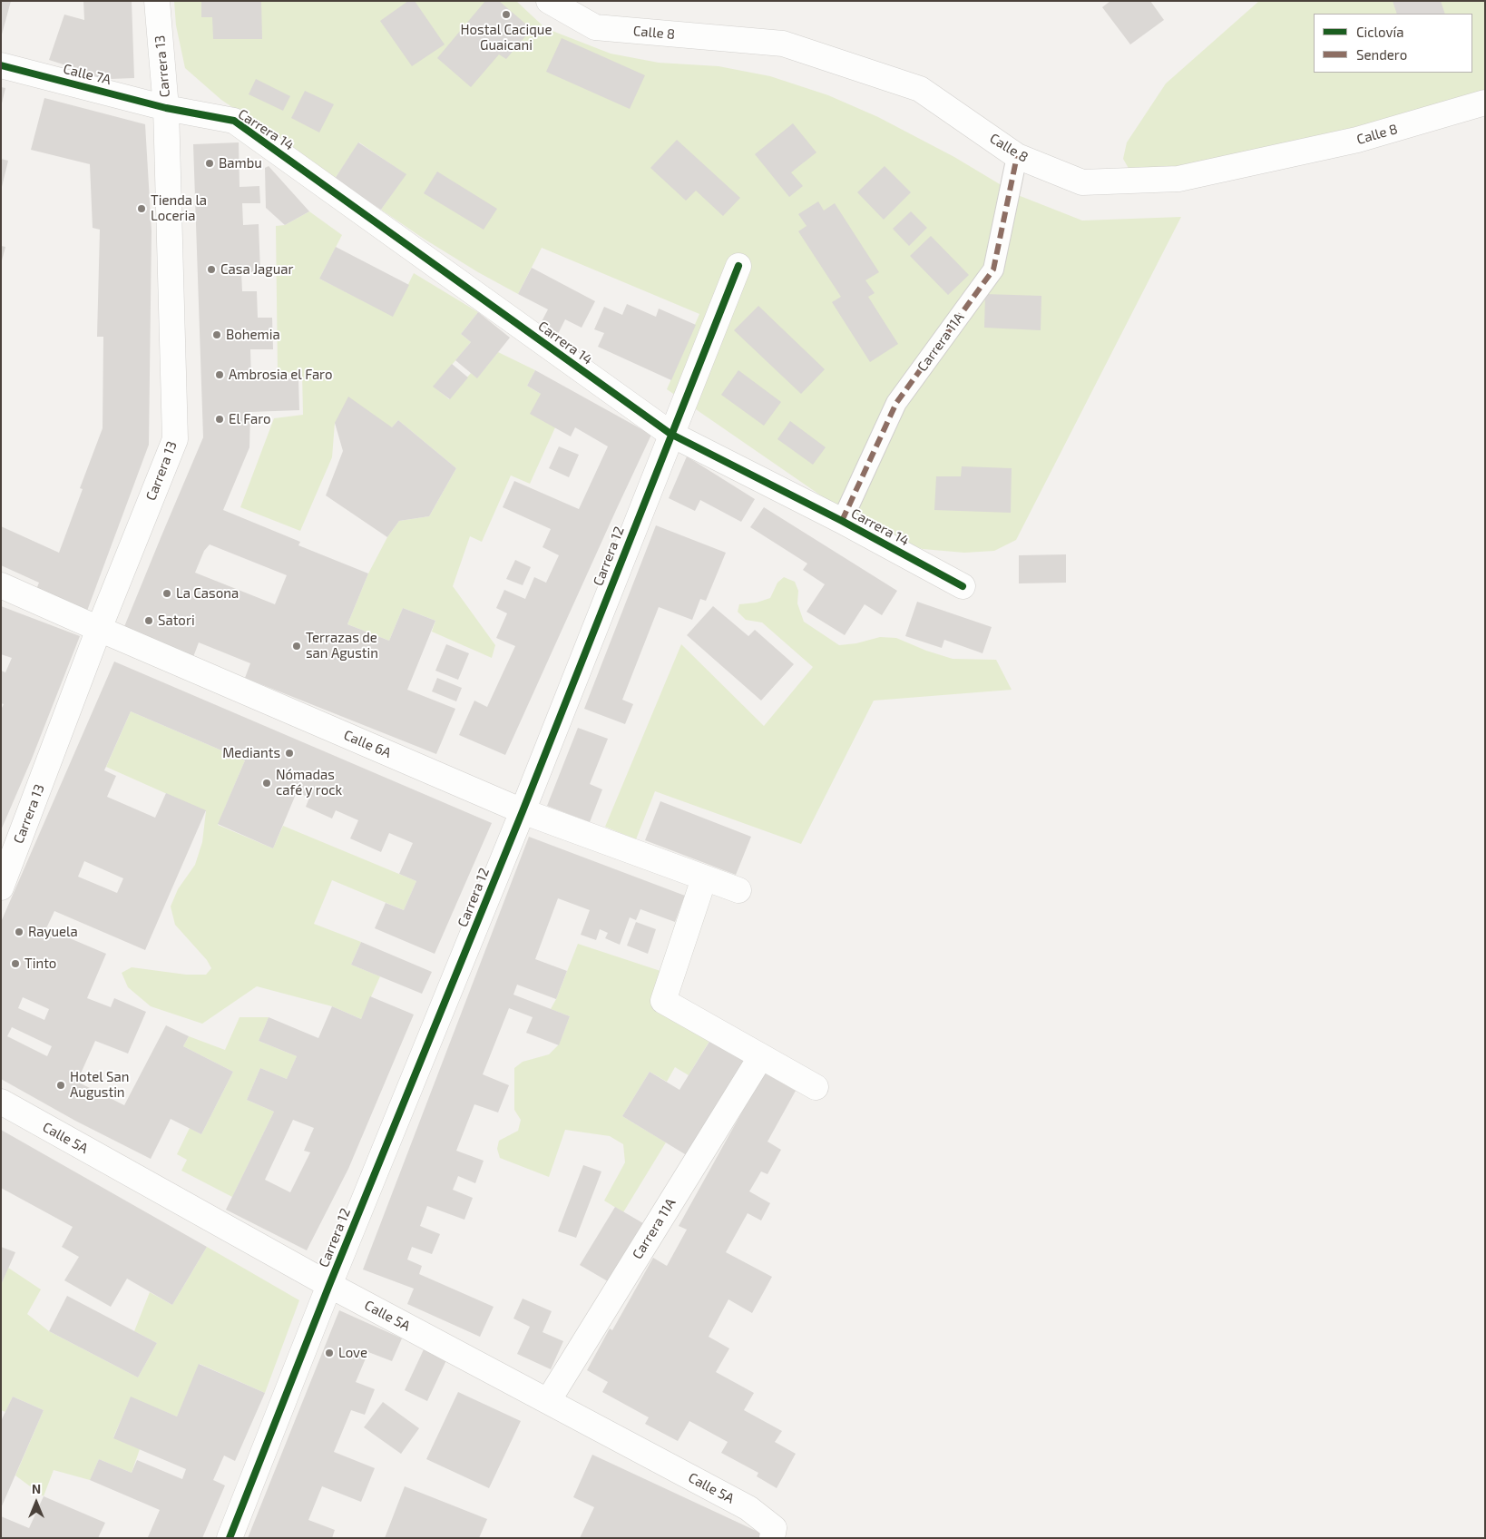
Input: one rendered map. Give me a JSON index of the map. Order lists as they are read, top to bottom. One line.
{"streets":{"street":["Calle 8","Carrera 13","Calle 7A","Carrera 14","Carrera 11A","Carrera 12","Calle 6A","Calle 5A"]},"crossings":[["Calle 8","Carrera 11A"],["Carrera 13","Calle 7A"],["Carrera 13","Carrera 14"],["Carrera 13","Calle 6A"],["Calle 7A","Carrera 14"],["Carrera 14","Carrera 11A"],["Carrera 14","Carrera 12"],["Carrera 11A","Calle 5A"],["Carrera 12","Calle 6A"],["Carrera 12","Calle 5A"]],"places":["Hostal Cacique Guaicani","Bambu","Tienda la Loceria","Casa Jaguar","Bohemia","Ambrosia el Faro","El Faro","La Casona","Satori","Terrazas de san Agustin","Mediants","Nómadas café y rock","Rayuela","Tinto","Hotel San Augustin","Love"],"legend":["Ciclovía","Sendero"],"north":"top"}
